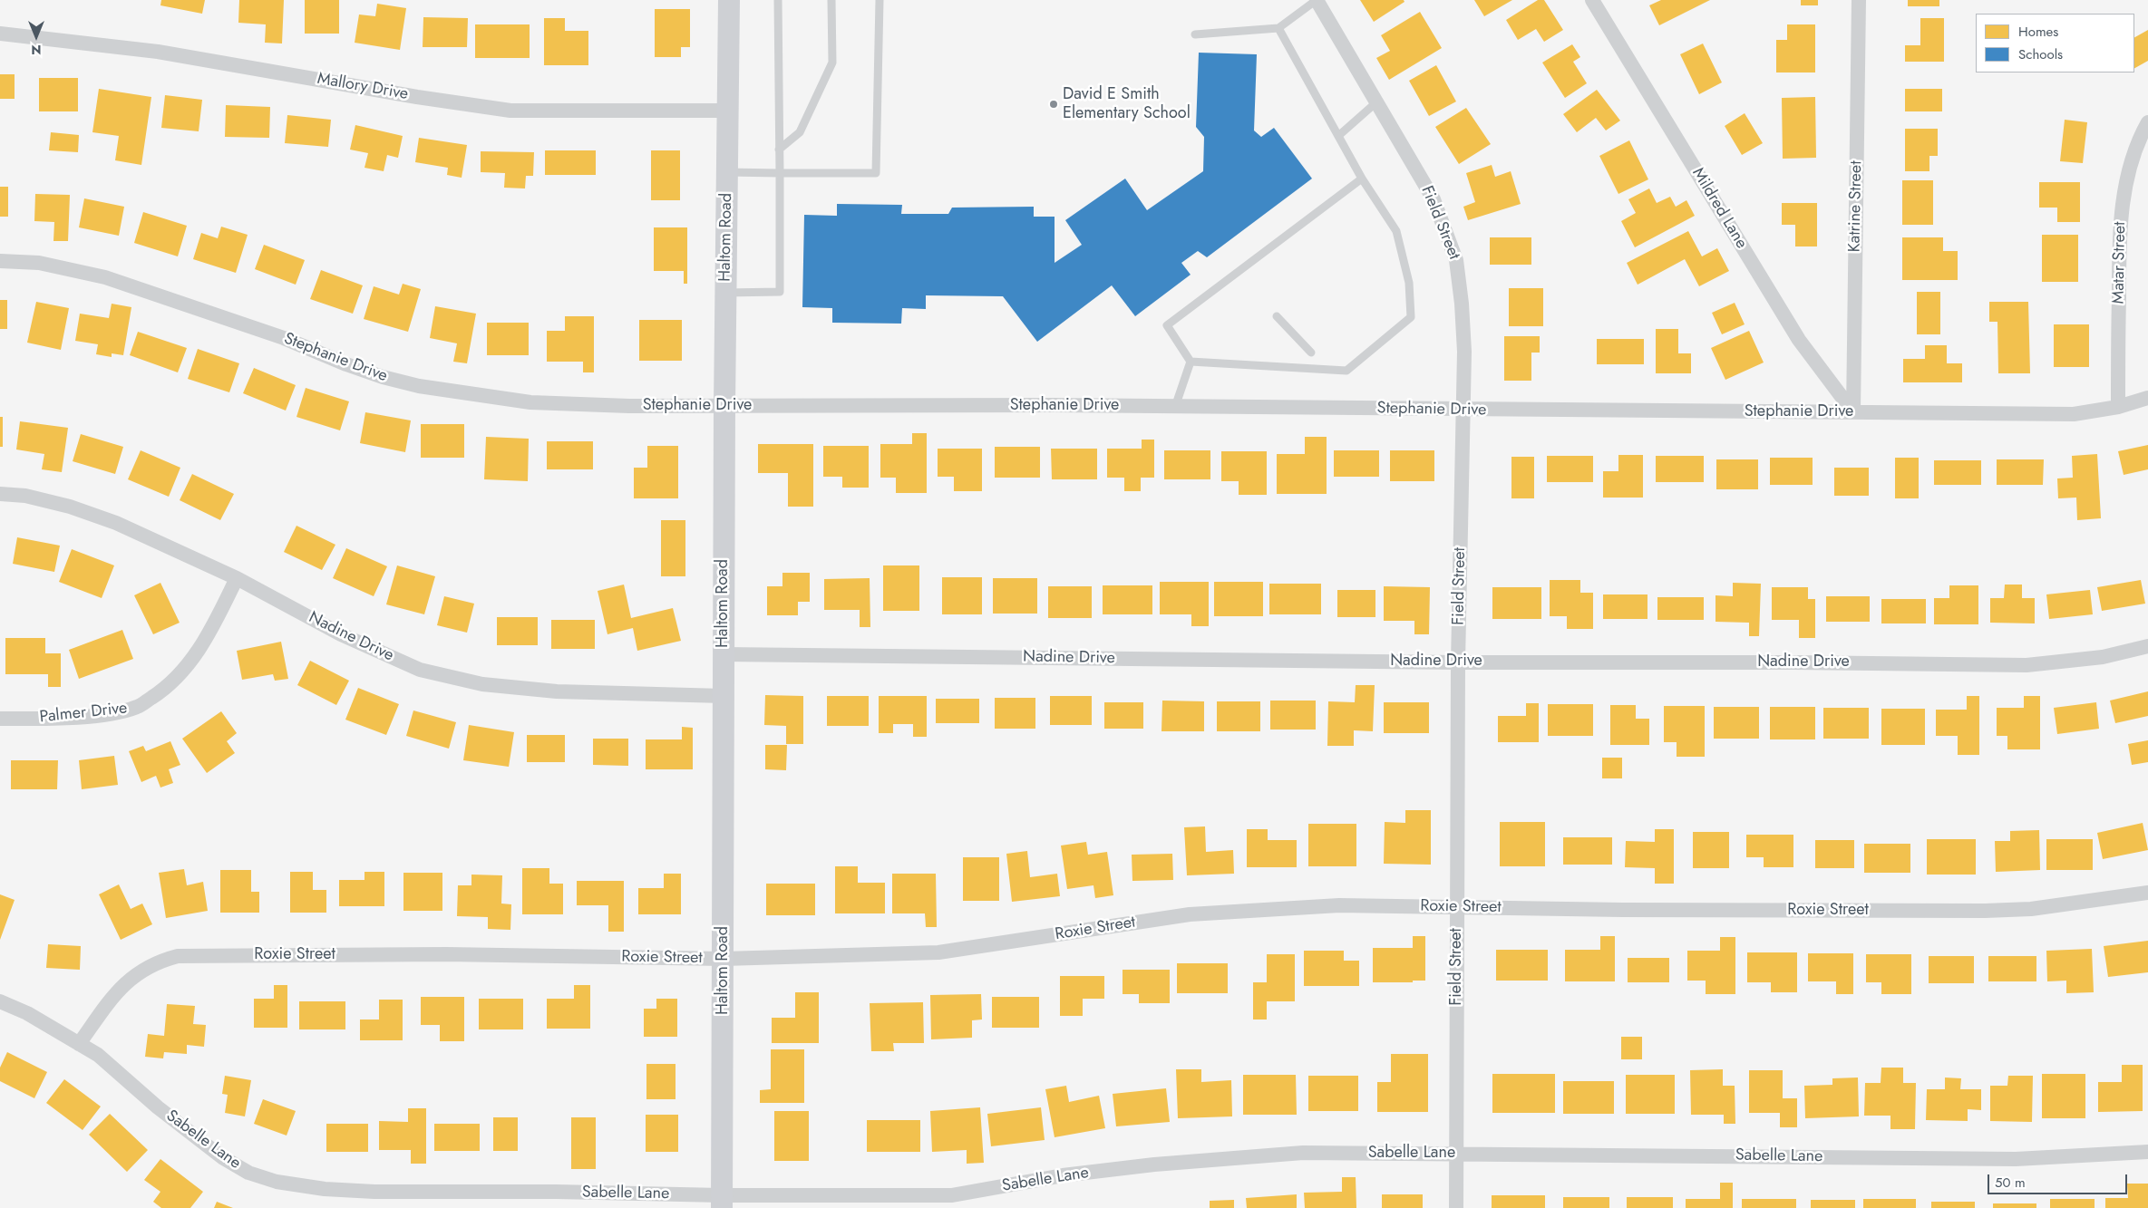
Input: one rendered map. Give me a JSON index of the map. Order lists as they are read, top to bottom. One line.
{"streets":{"main road":["Haltom Road"],"street":["Mallory Drive","Katrine Street","Mildred Lane","Field Street","Matar Street","Stephanie Drive","Nadine Drive","Palmer Drive","Roxie Street","Sabelle Lane"]},"crossings":[["Mallory Drive","Haltom Road"],["Katrine Street","Mildred Lane"],["Katrine Street","Stephanie Drive"],["Mildred Lane","Stephanie Drive"],["Field Street","Stephanie Drive"],["Field Street","Nadine Drive"],["Field Street","Roxie Street"],["Field Street","Sabelle Lane"],["Haltom Road","Stephanie Drive"],["Haltom Road","Nadine Drive"],["Haltom Road","Roxie Street"],["Haltom Road","Sabelle Lane"],["Matar Street","Stephanie Drive"],["Nadine Drive","Palmer Drive"],["Roxie Street","Sabelle Lane"]],"places":["David E Smith Elementary School"],"legend":["Homes","Schools"],"scale_bar":"50 m","north":"bottom"}
